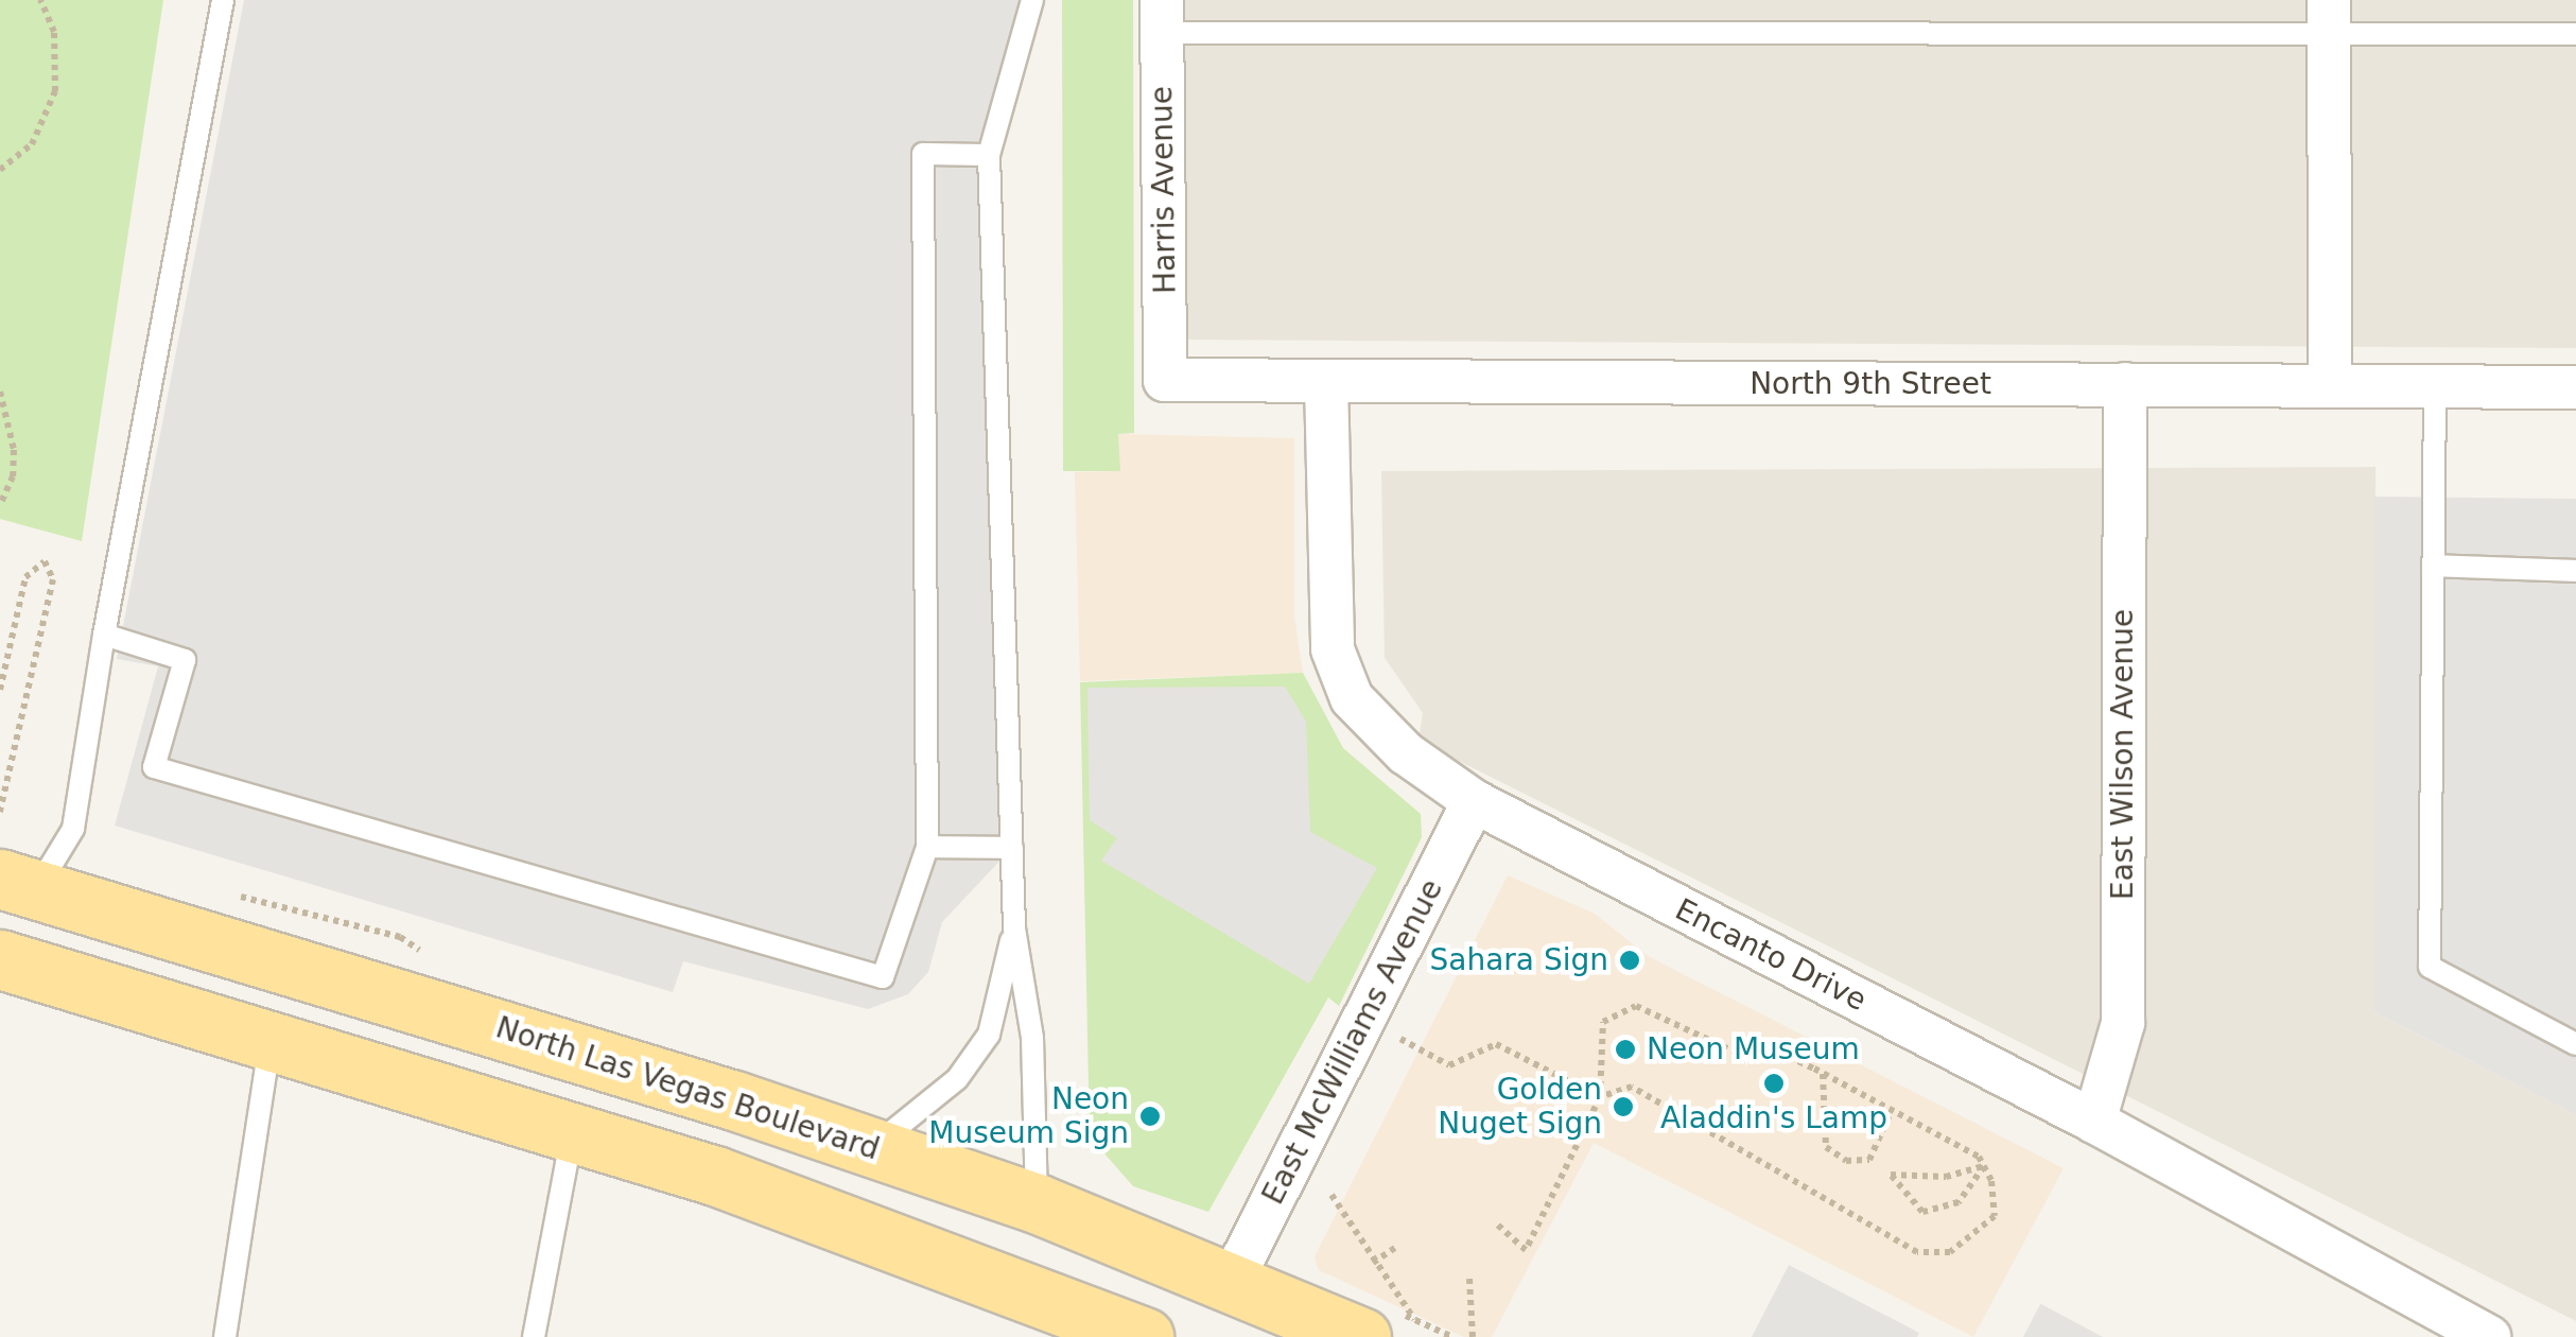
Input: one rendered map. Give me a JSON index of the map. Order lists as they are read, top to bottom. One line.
{"streets":{"main road":["North Las Vegas Boulevard"],"street":["Harris Avenue","North 9th Street","East Wilson Avenue","Encanto Drive","East McWilliams Avenue"]},"crossings":[["Harris Avenue","North 9th Street"],["North 9th Street","East Wilson Avenue"],["North 9th Street","Encanto Drive"],["East Wilson Avenue","Encanto Drive"],["Encanto Drive","East McWilliams Avenue"],["East McWilliams Avenue","North Las Vegas Boulevard"]],"places":["Sahara Sign","Neon Museum","Aladdin's Lamp","Golden Nuget Sign","Neon Museum Sign"]}
